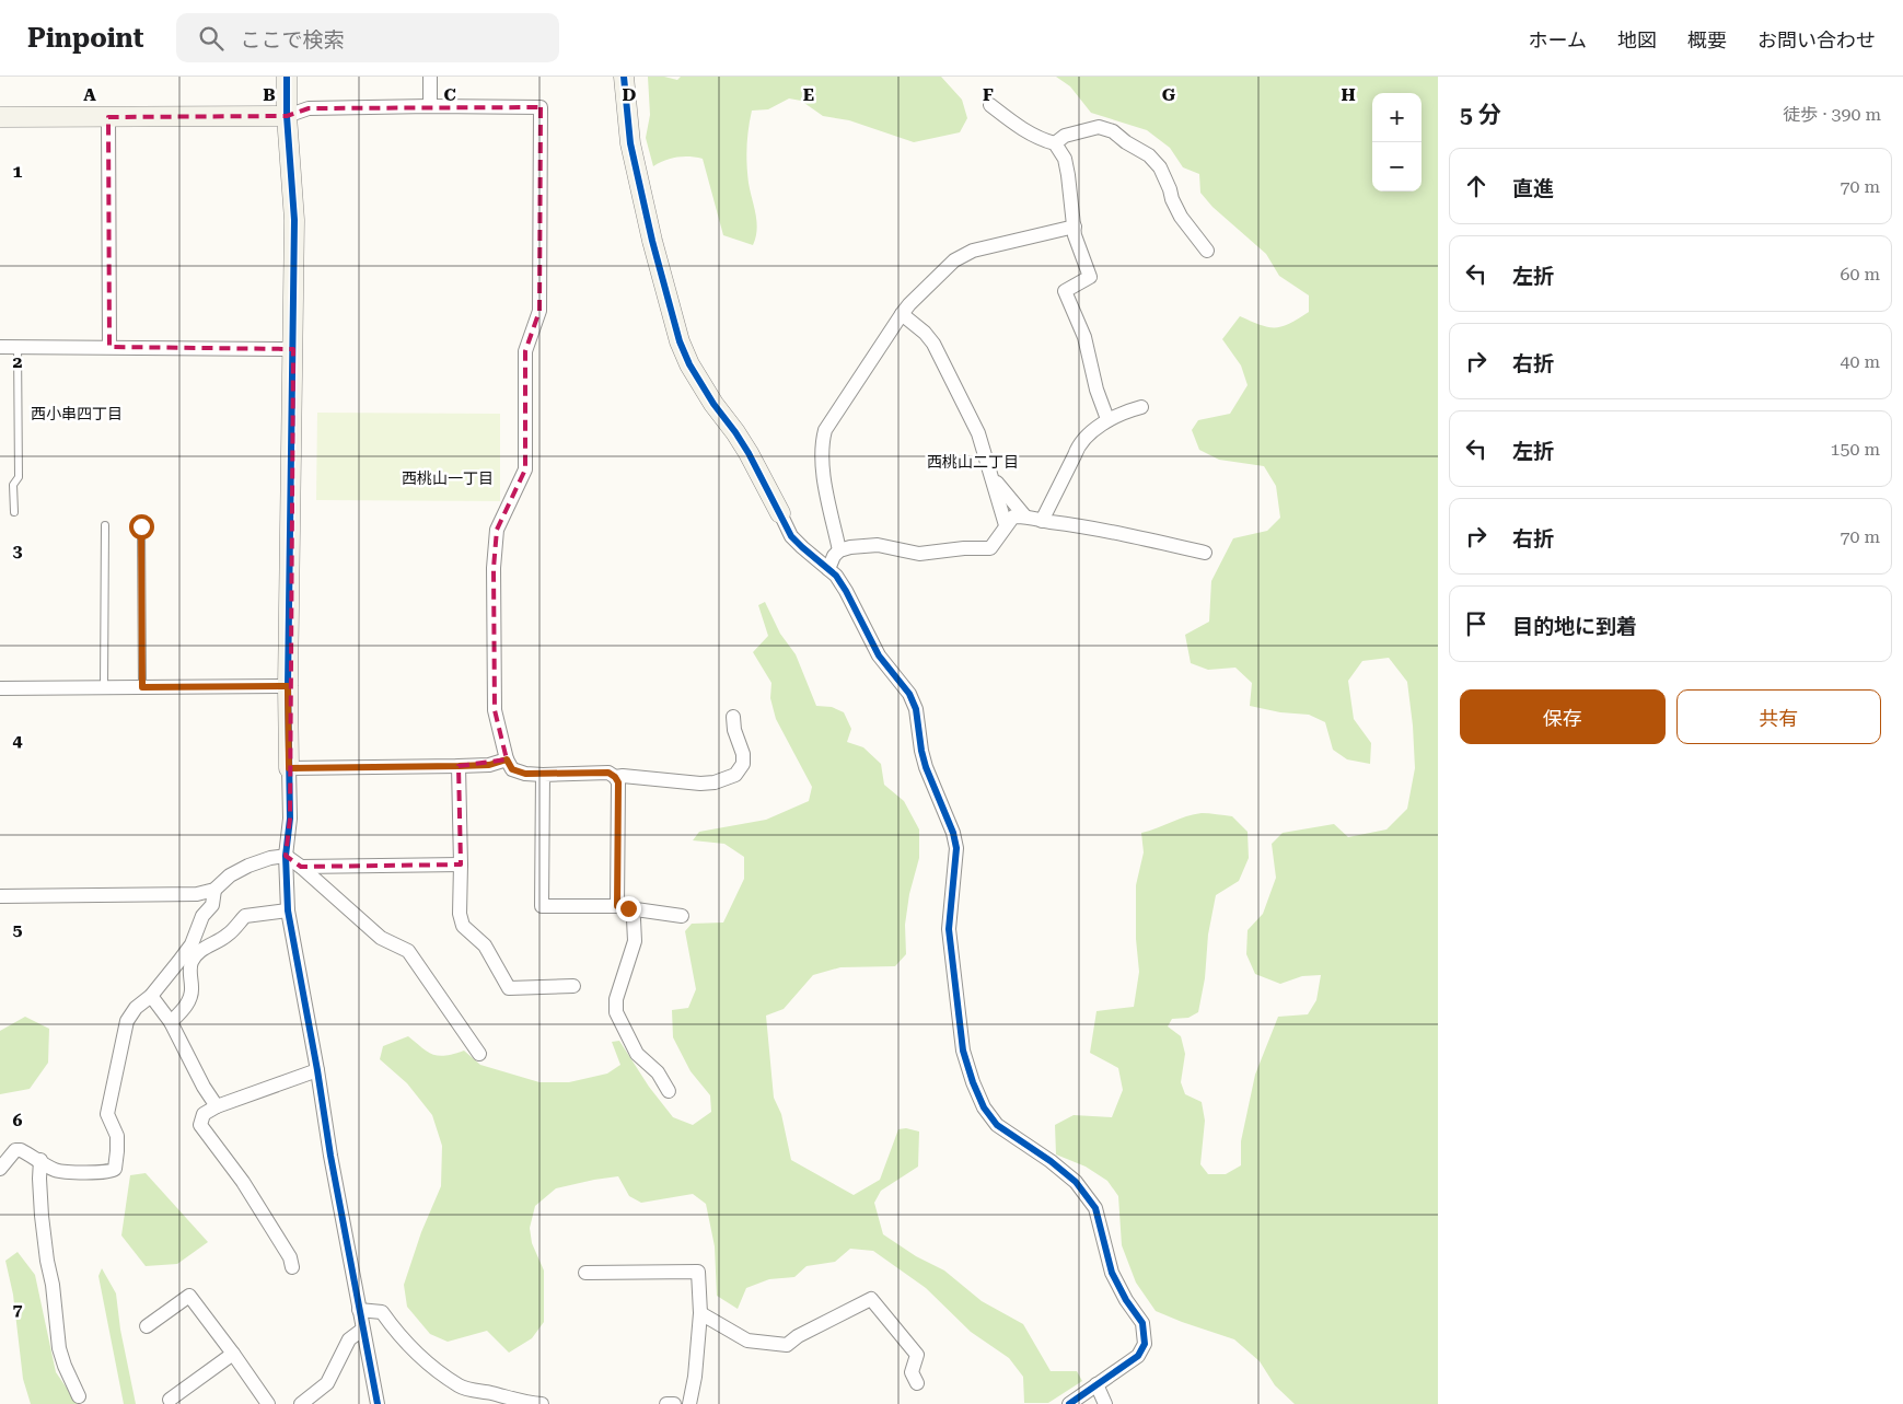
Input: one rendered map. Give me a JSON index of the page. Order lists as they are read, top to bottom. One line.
{"districts":["西小串四丁目","西桃山二丁目","西桃山一丁目"],"page":{"header":"Pinpoint","search":"ここで検索","nav":["ホーム","地図","概要","お問い合わせ"],"heading":["5 分","徒歩 · 390 m"],"map_buttons":["+","−"],"list":[["直進","70 m"],["左折","60 m"],["右折","40 m"],["左折","150 m"],["右折","70 m"],"目的地に到着"],"buttons":["保存","共有"]},"grid":{"columns":["A","B","C","D","E","F","G","H"],"rows":["1","2","3","4","5","6","7"]}}
